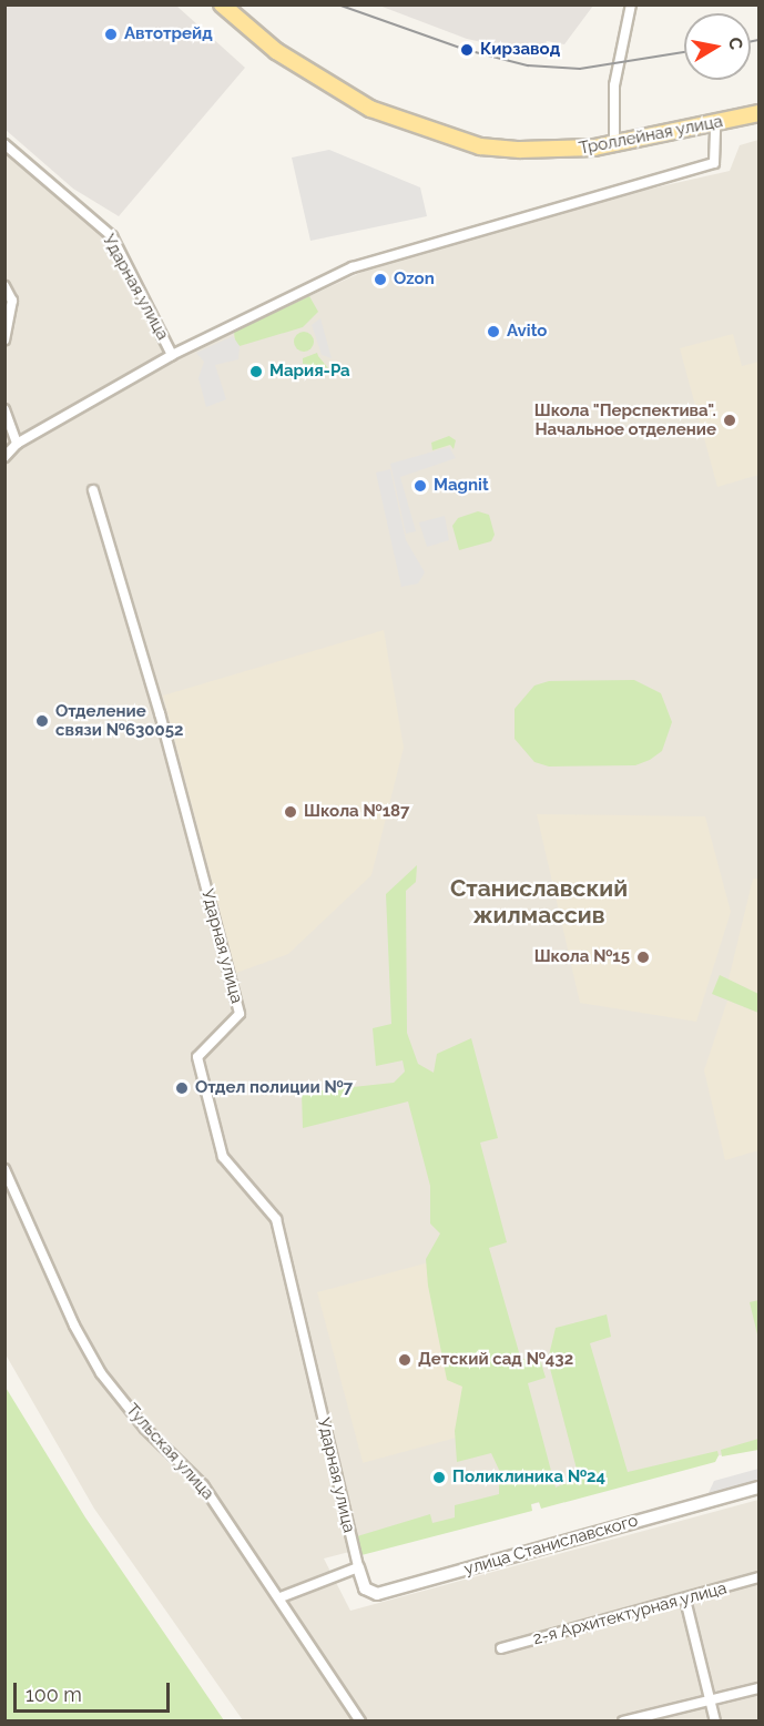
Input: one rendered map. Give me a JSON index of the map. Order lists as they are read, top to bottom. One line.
{"streets":{"main road":["Троллейная улица"],"street":["Ударная улица","Тульская улица","улица Станиславского","2-я Архитектурная улица"]},"crossings":[["Ударная улица","улица Станиславского"]],"districts":["Станиславский жилмассив"],"places":["Автотрейд","Кирзавод","Ozon","Avito","Мария-Ра","Школа \"Перспектива\". Начальное отделение","Magnit","Отделение связи №630052","Школа №187","Школа №15","Отдел полиции №7","Детский сад №432","Поликлиника №24"],"scale_bar":"100 m","north":"right"}
